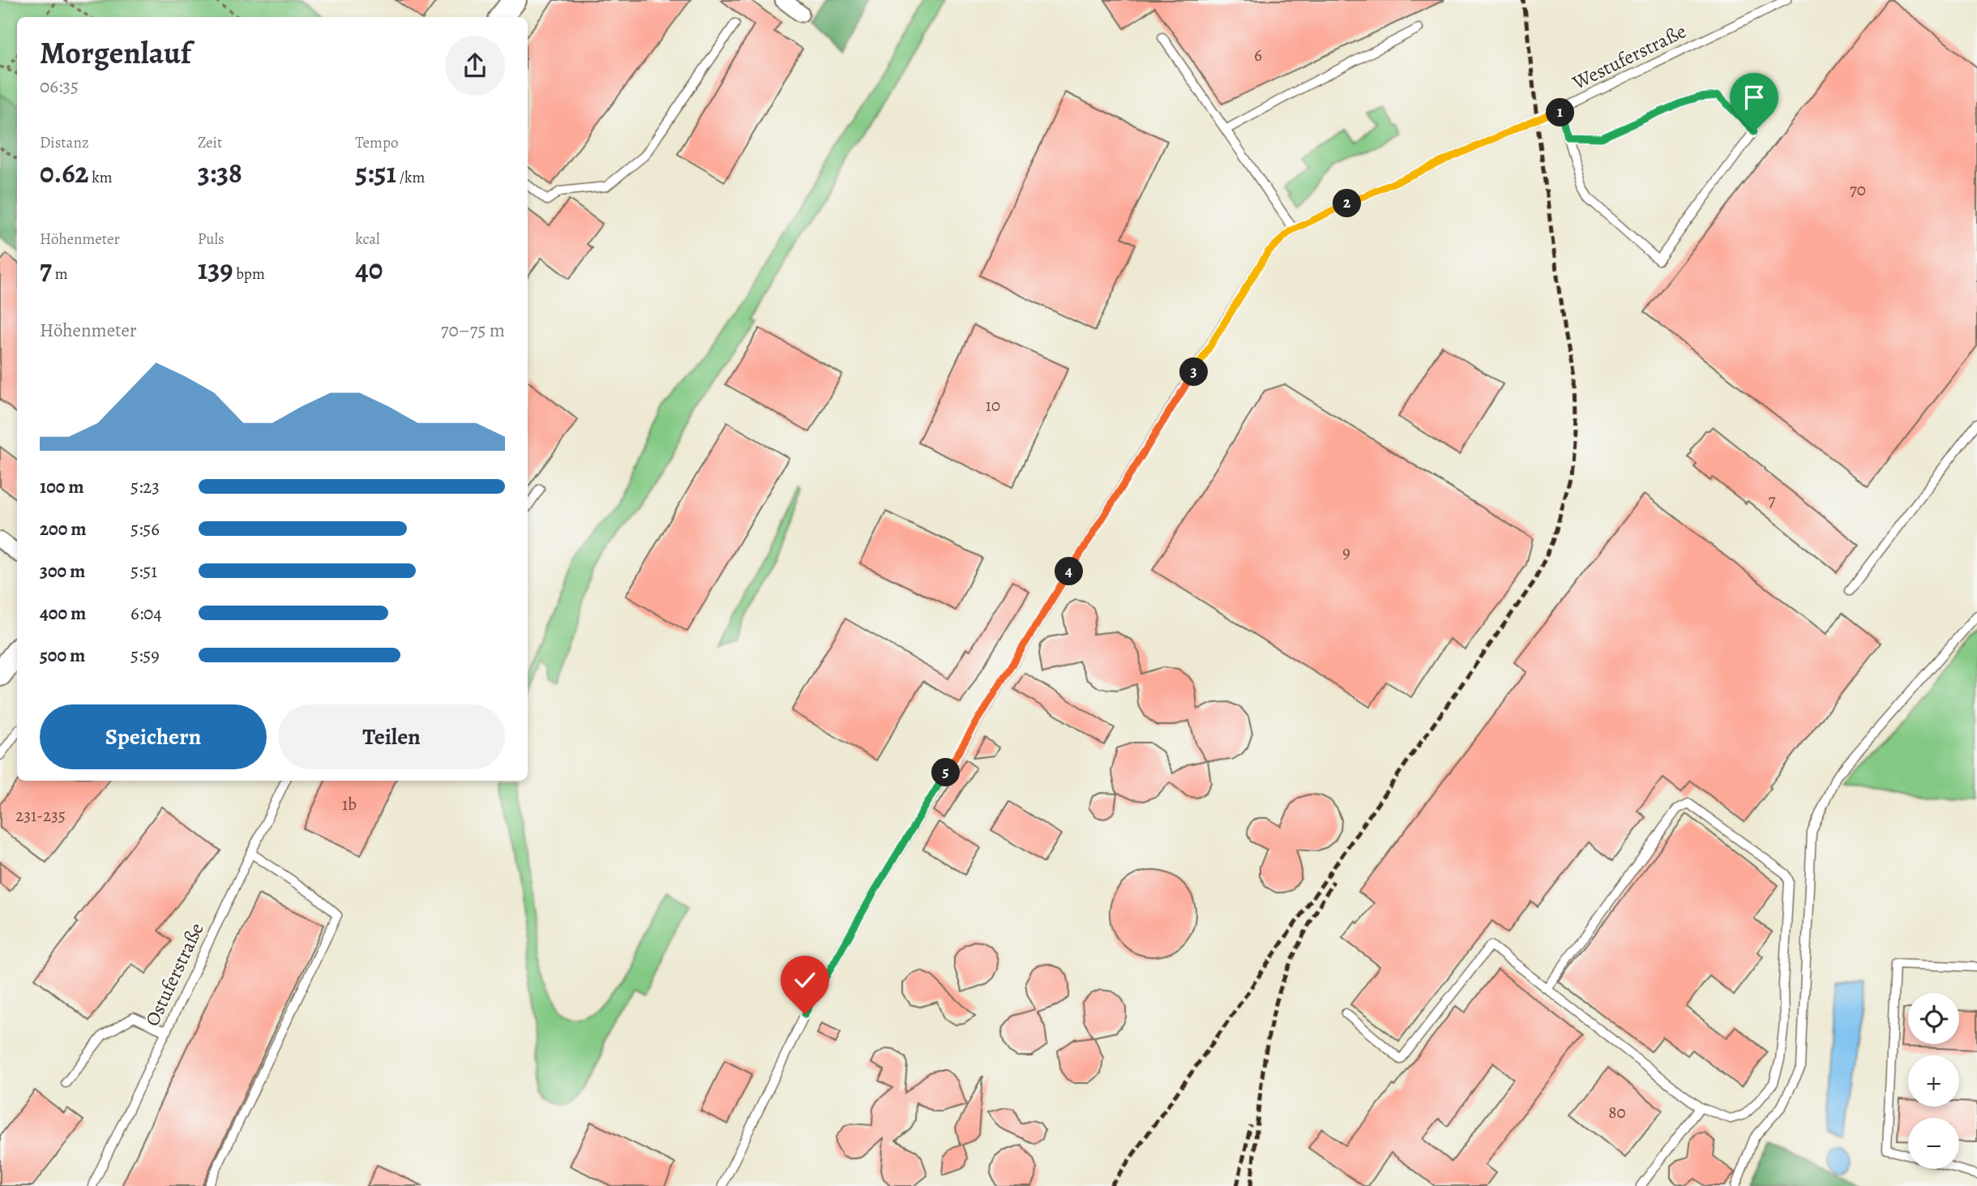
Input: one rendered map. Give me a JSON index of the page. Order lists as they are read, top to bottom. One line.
{"streets":{"lane":["Westuferstraße","Ostuferstraße"]},"house_numbers":["6","70","10","7","9","1b","231-235","80"],"page":{"heading":["Morgenlauf","06:35"],"pins":["1","2","3","4","5"],"stats":[["Distanz","0.62 km"],["Zeit","3:38"],["Tempo","5:51 /km"],["Höhenmeter","7 m"],["Puls","139 bpm"],["kcal","40"]],"chart":["Höhenmeter","70–75 m"],"list":[{"name":"100 m","note":"5:23"},{"name":"200 m","note":"5:56"},{"name":"300 m","note":"5:51"},{"name":"400 m","note":"6:04"},{"name":"500 m","note":"5:59"}],"buttons":["Speichern","Teilen"],"map_buttons":["+","−"]}}
